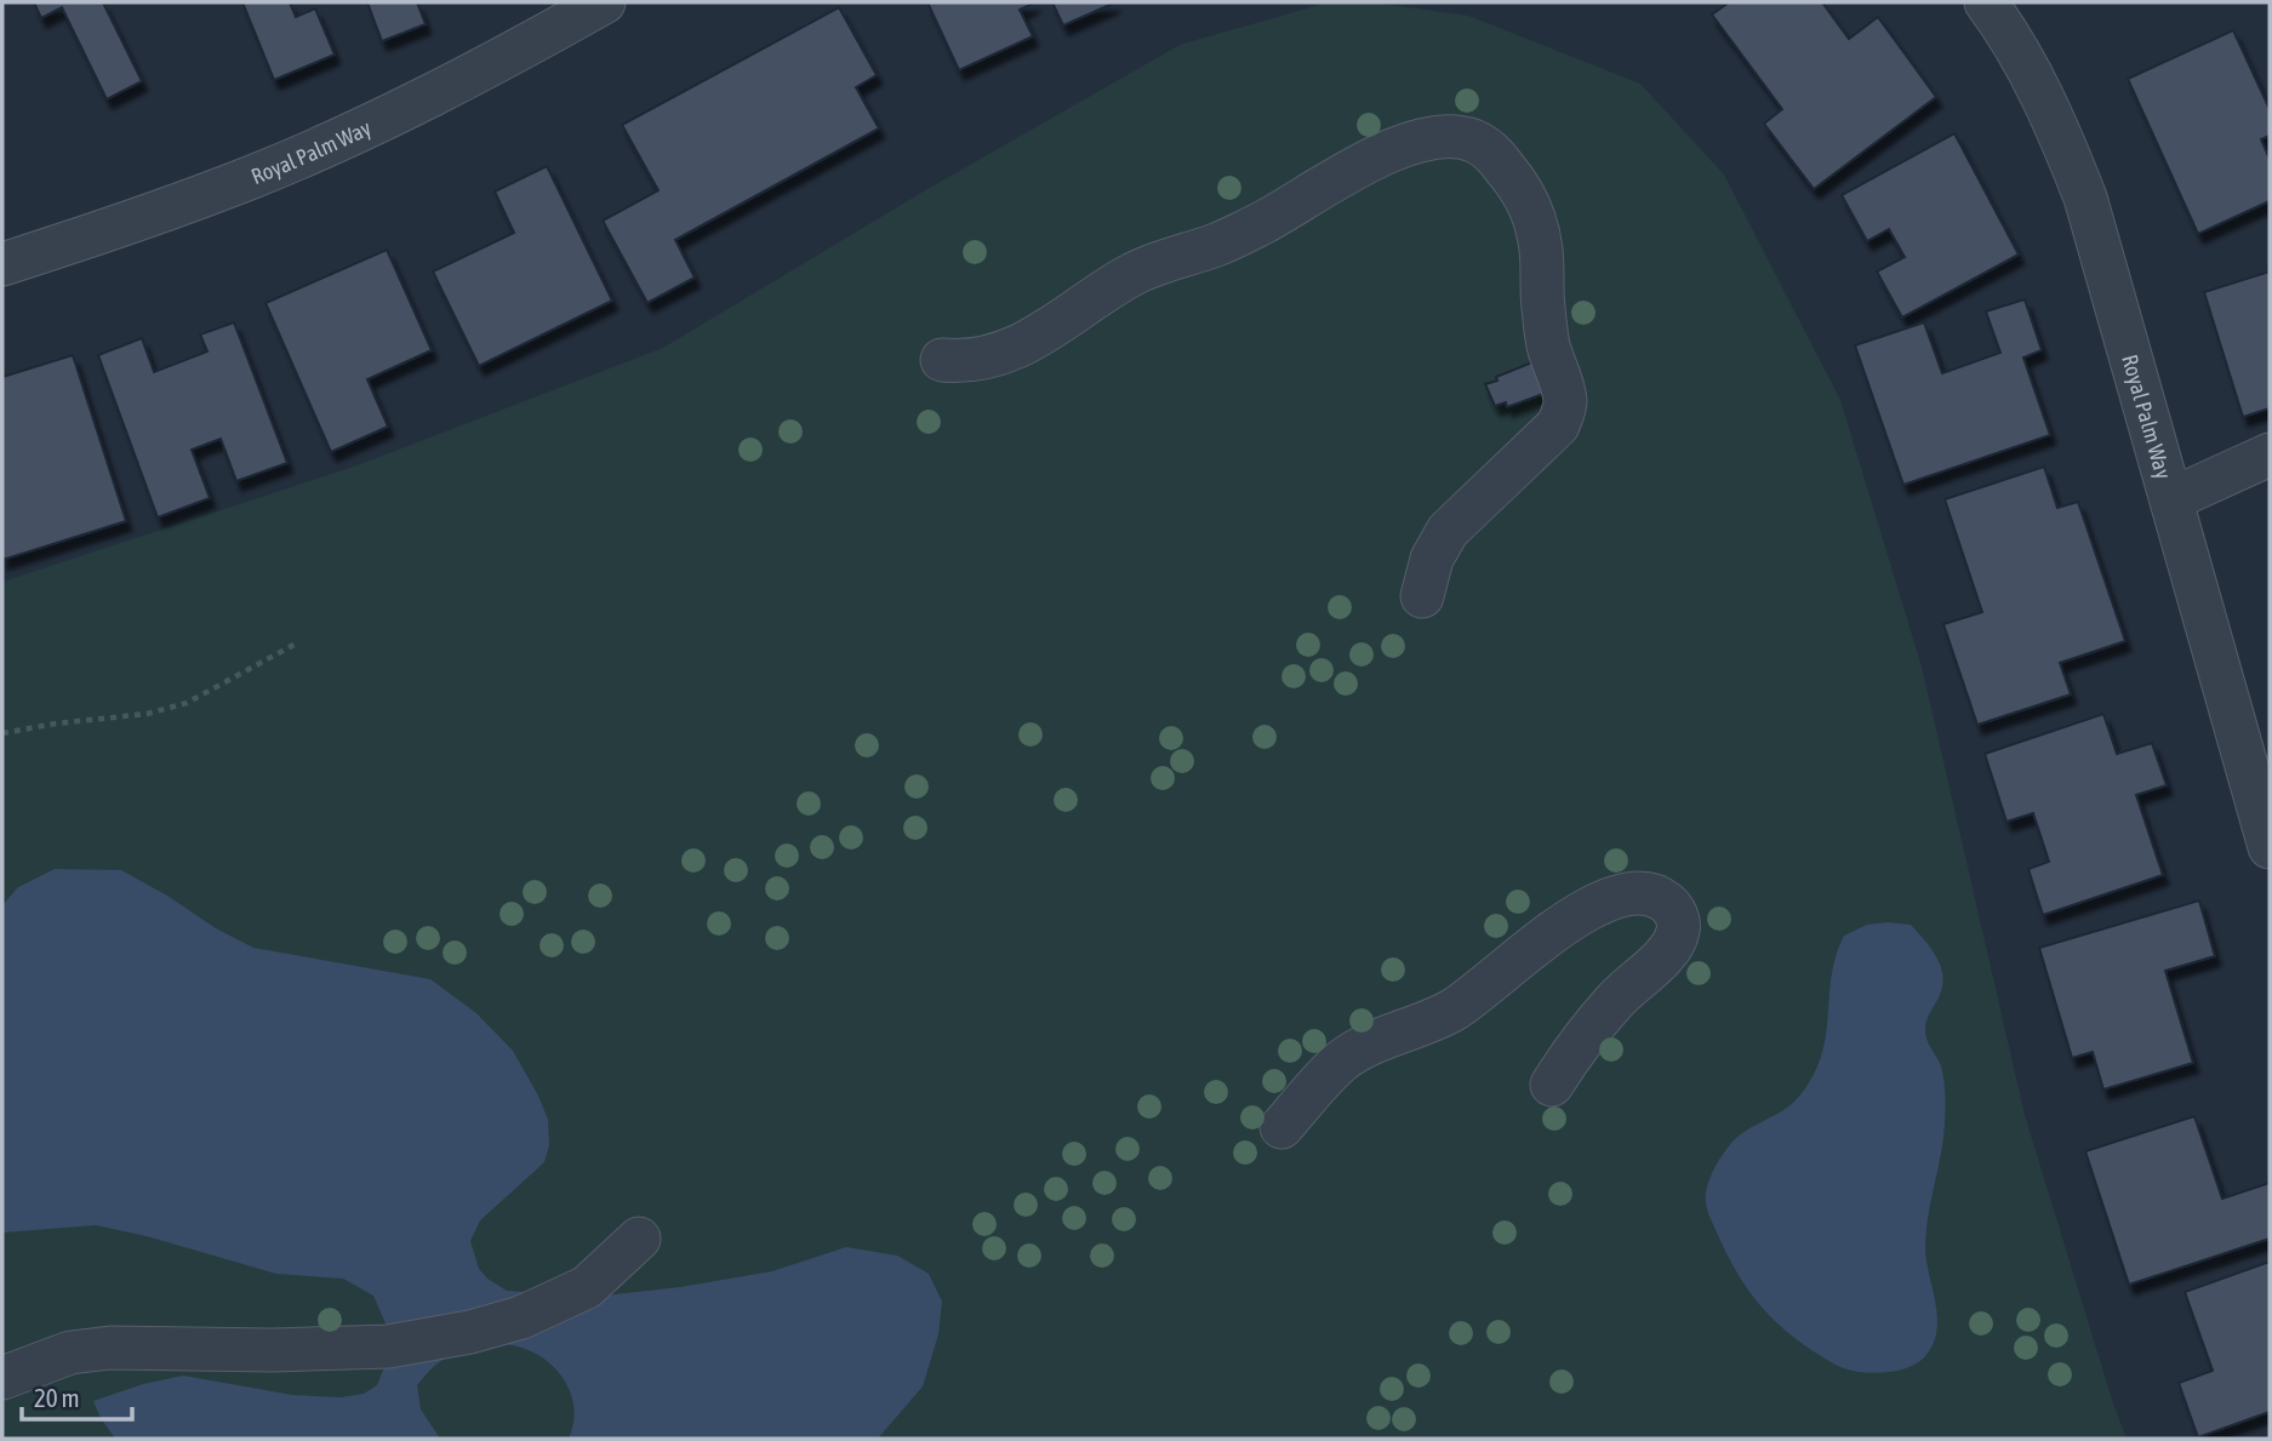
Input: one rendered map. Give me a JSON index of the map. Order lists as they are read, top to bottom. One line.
{"streets":{"street":["Royal Palm Way"]},"scale_bar":"20 m"}
